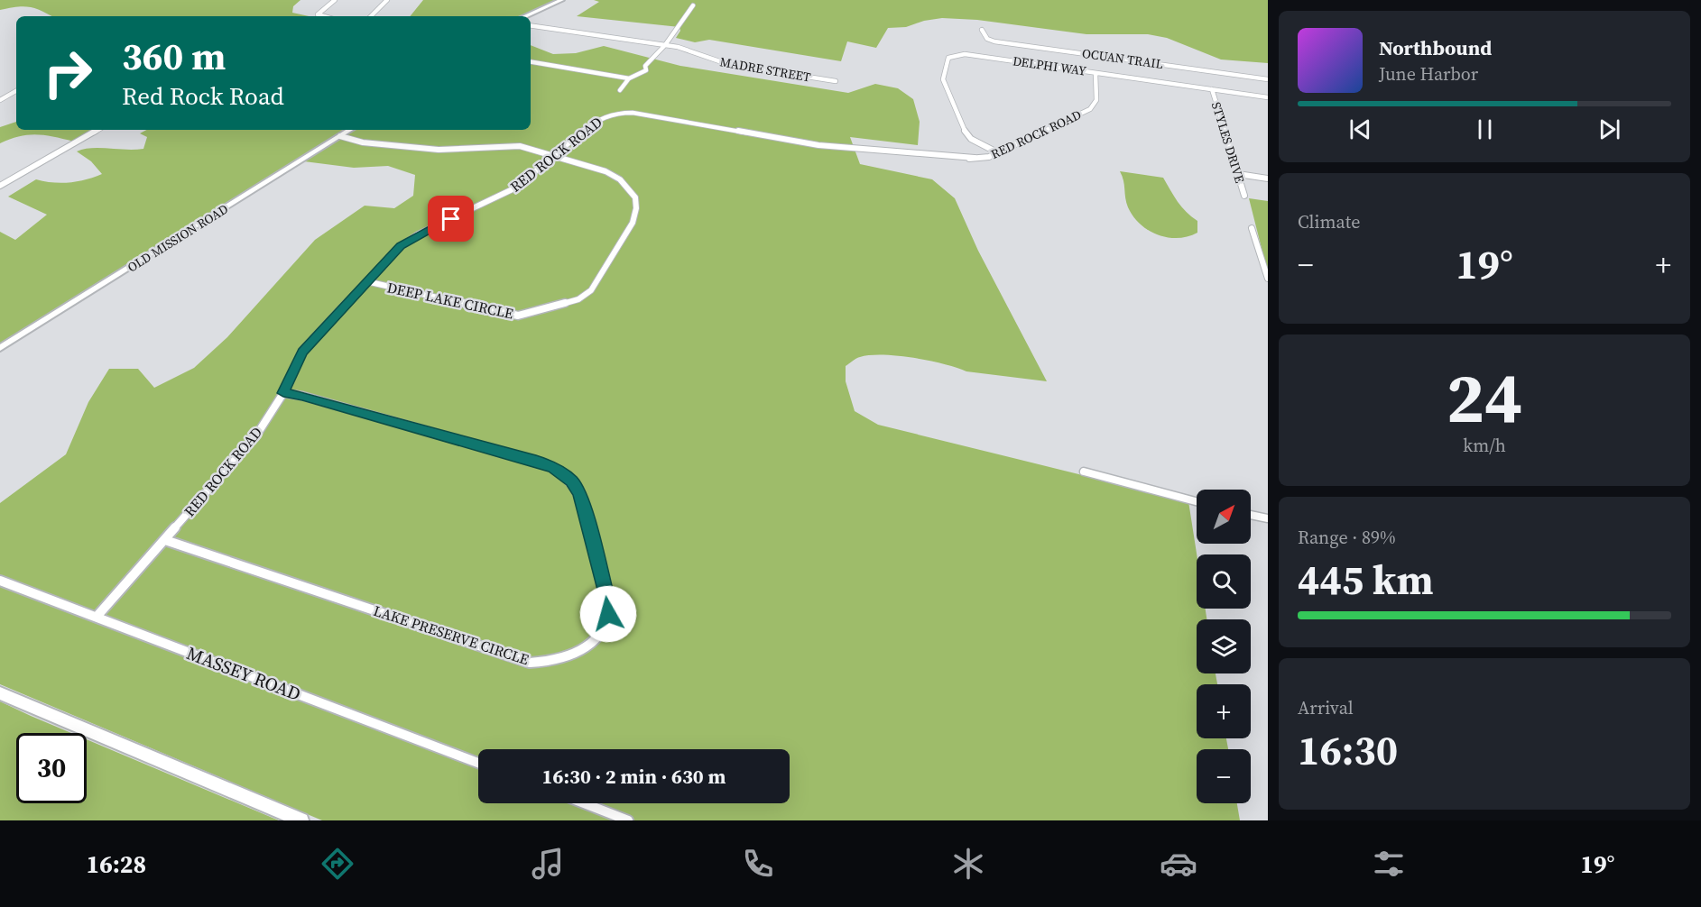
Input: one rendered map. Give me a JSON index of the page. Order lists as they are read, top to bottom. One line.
{"streets":{"street":["OCUAN TRAIL","DELPHI WAY","MADRE STREET","RED ROCK ROAD","STYLES DRIVE","OLD MISSION ROAD","DEEP LAKE CIRCLE","LAKE PRESERVE CIRCLE","MASSEY ROAD"]},"crossings":[["DELPHI WAY","RED ROCK ROAD"],["DELPHI WAY","STYLES DRIVE"],["RED ROCK ROAD","DEEP LAKE CIRCLE"],["RED ROCK ROAD","LAKE PRESERVE CIRCLE"],["RED ROCK ROAD","MASSEY ROAD"]],"north":"top right","page":{"turn":["360 m","Red Rock Road"],"song":["Northbound","June Harbor"],"tile":["Climate",["24","km/h"],["Range · 89%","445 km"],["Arrival","16:30"]],"heat":["−","19°","+"],"map_buttons":["+","−"],"limit":"30","trip":"16:30 · 2 min · 630 m","tabs":["16:28","19°"]}}
